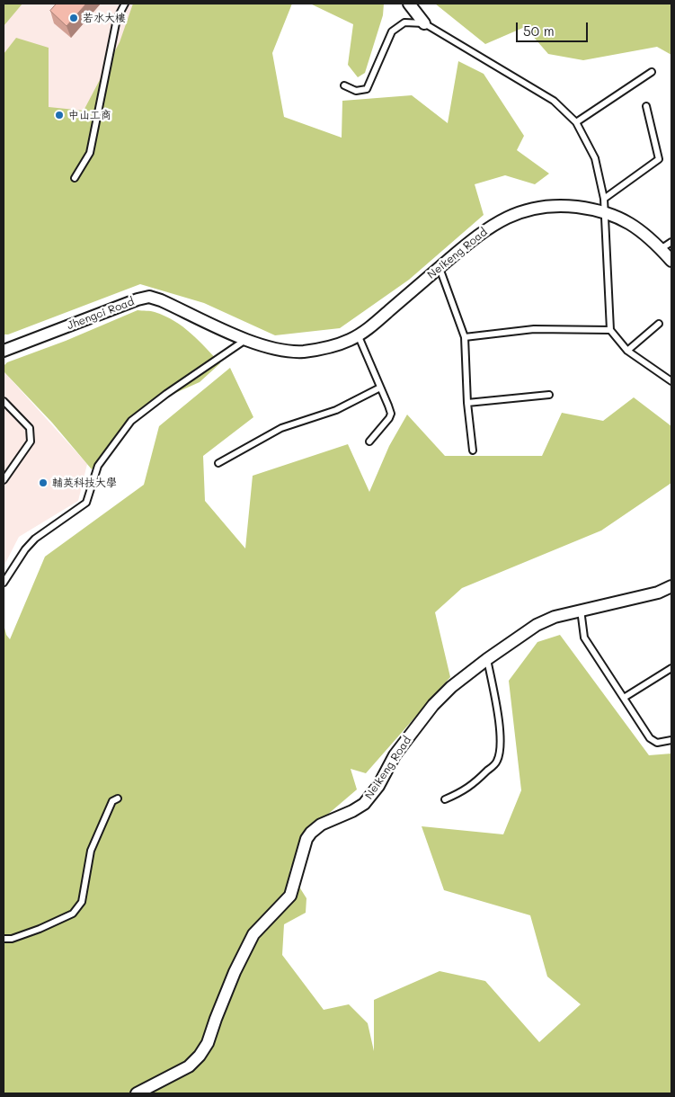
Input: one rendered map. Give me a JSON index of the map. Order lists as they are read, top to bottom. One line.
{"streets":{"street":["Neikeng Road","Jhengci Road"]},"crossings":[["Neikeng Road","Jhengci Road"]],"places":["若水大樓","中山工商","輔英科技大學"],"scale_bar":"50 m"}
